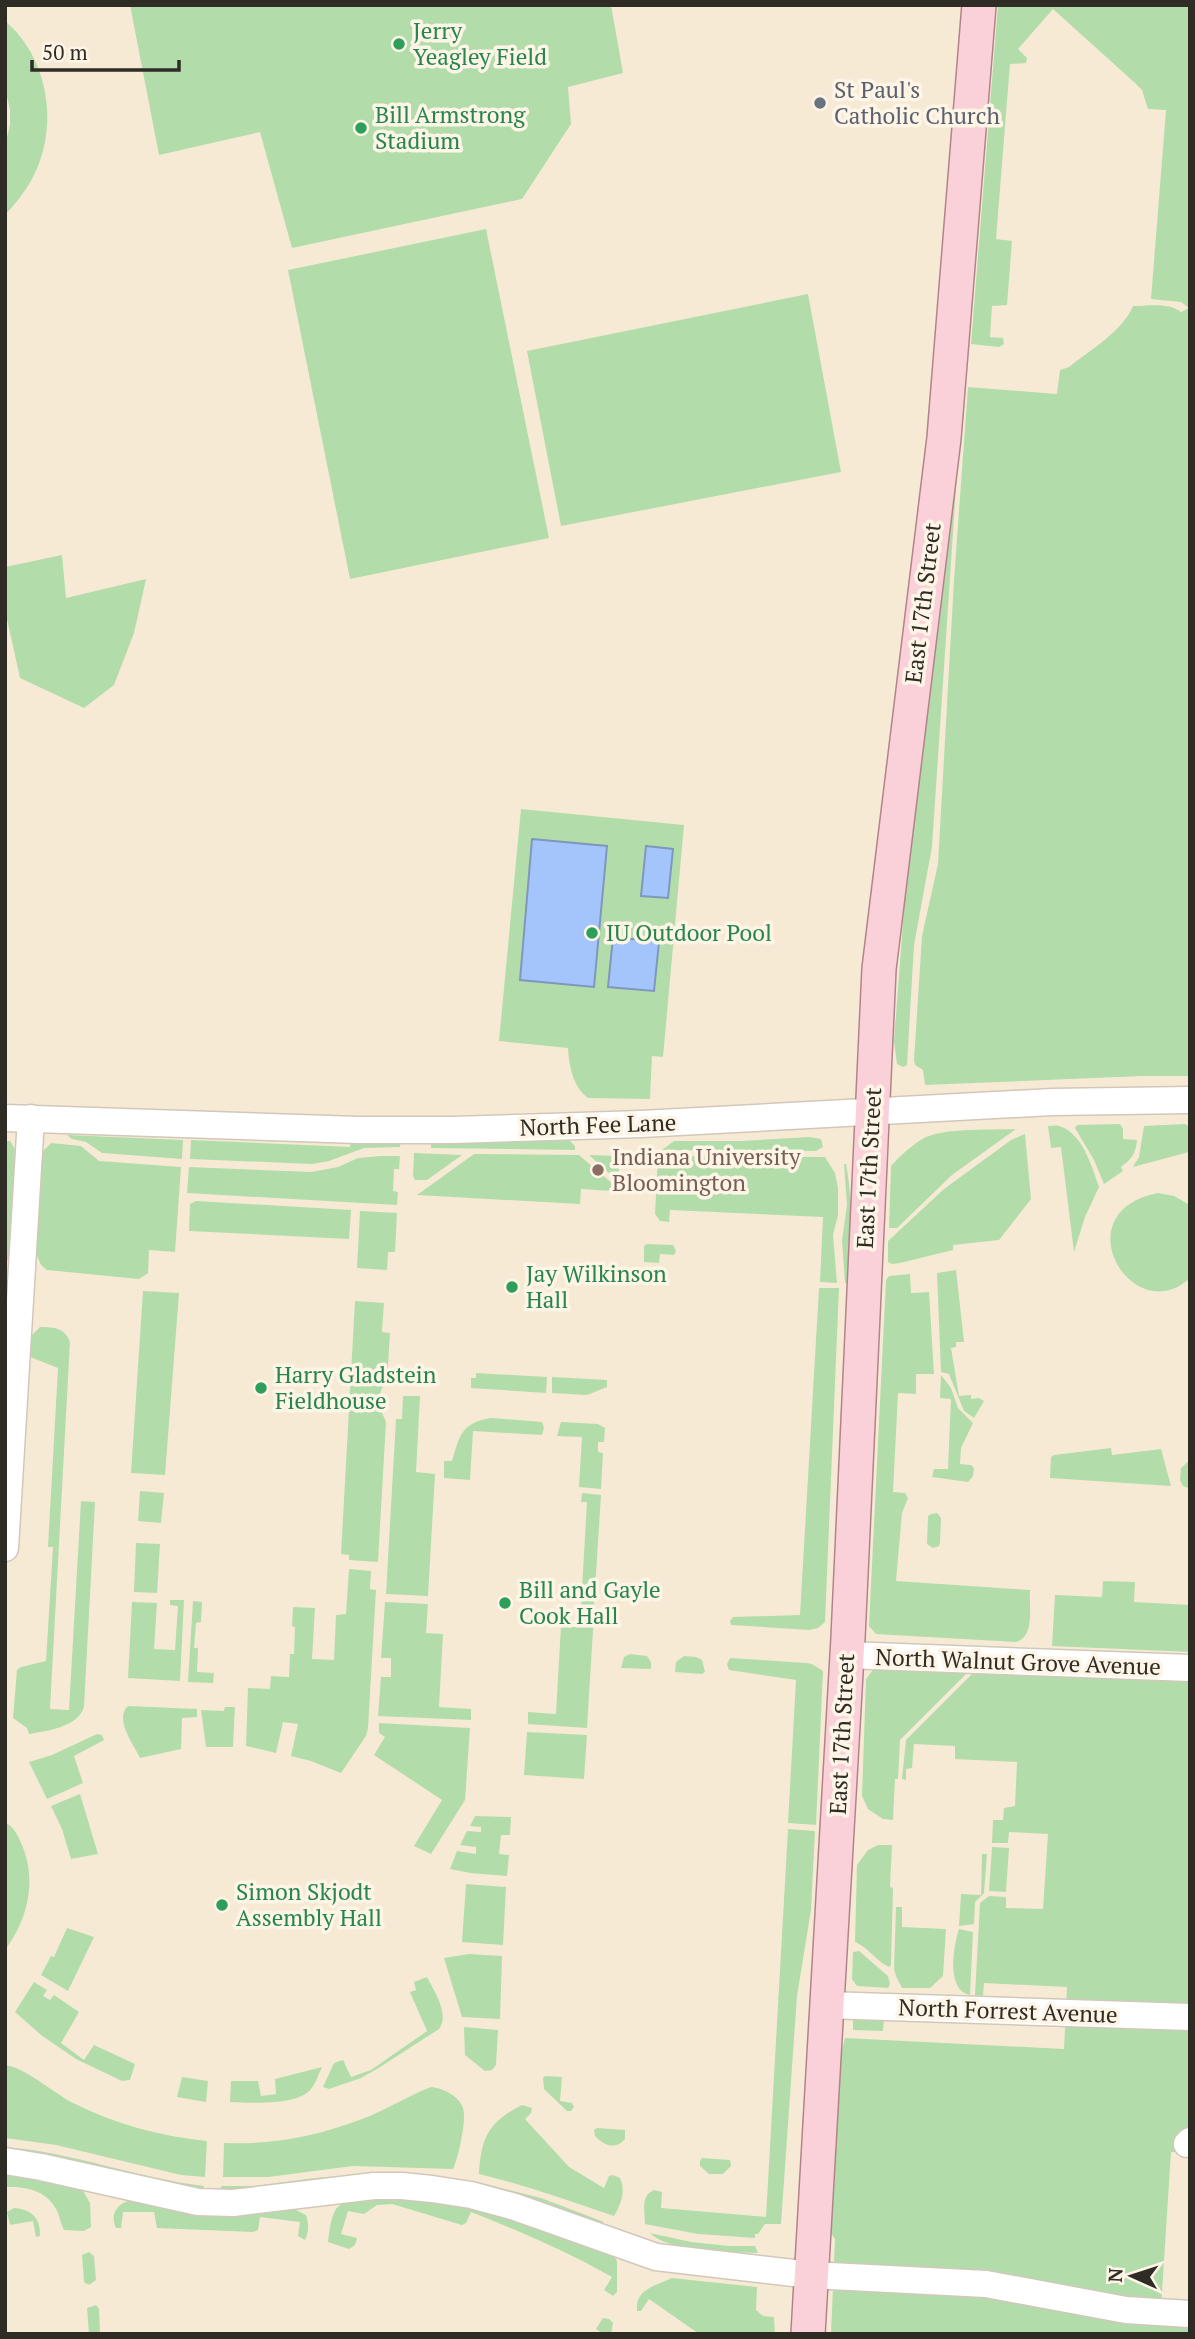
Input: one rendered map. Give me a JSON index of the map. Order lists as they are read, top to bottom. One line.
{"streets":{"main road":["East 17th Street"],"street":["North Fee Lane","North Walnut Grove Avenue","North Forrest Avenue"]},"crossings":[["East 17th Street","North Fee Lane"],["East 17th Street","North Walnut Grove Avenue"],["East 17th Street","North Forrest Avenue"]],"places":["Jerry Yeagley Field","St Paul's Catholic Church","Bill Armstrong Stadium","IU Outdoor Pool","Indiana University Bloomington","Jay Wilkinson Hall","Harry Gladstein Fieldhouse","Bill and Gayle Cook Hall","Simon Skjodt Assembly Hall"],"scale_bar":"50 m","north":"left"}
